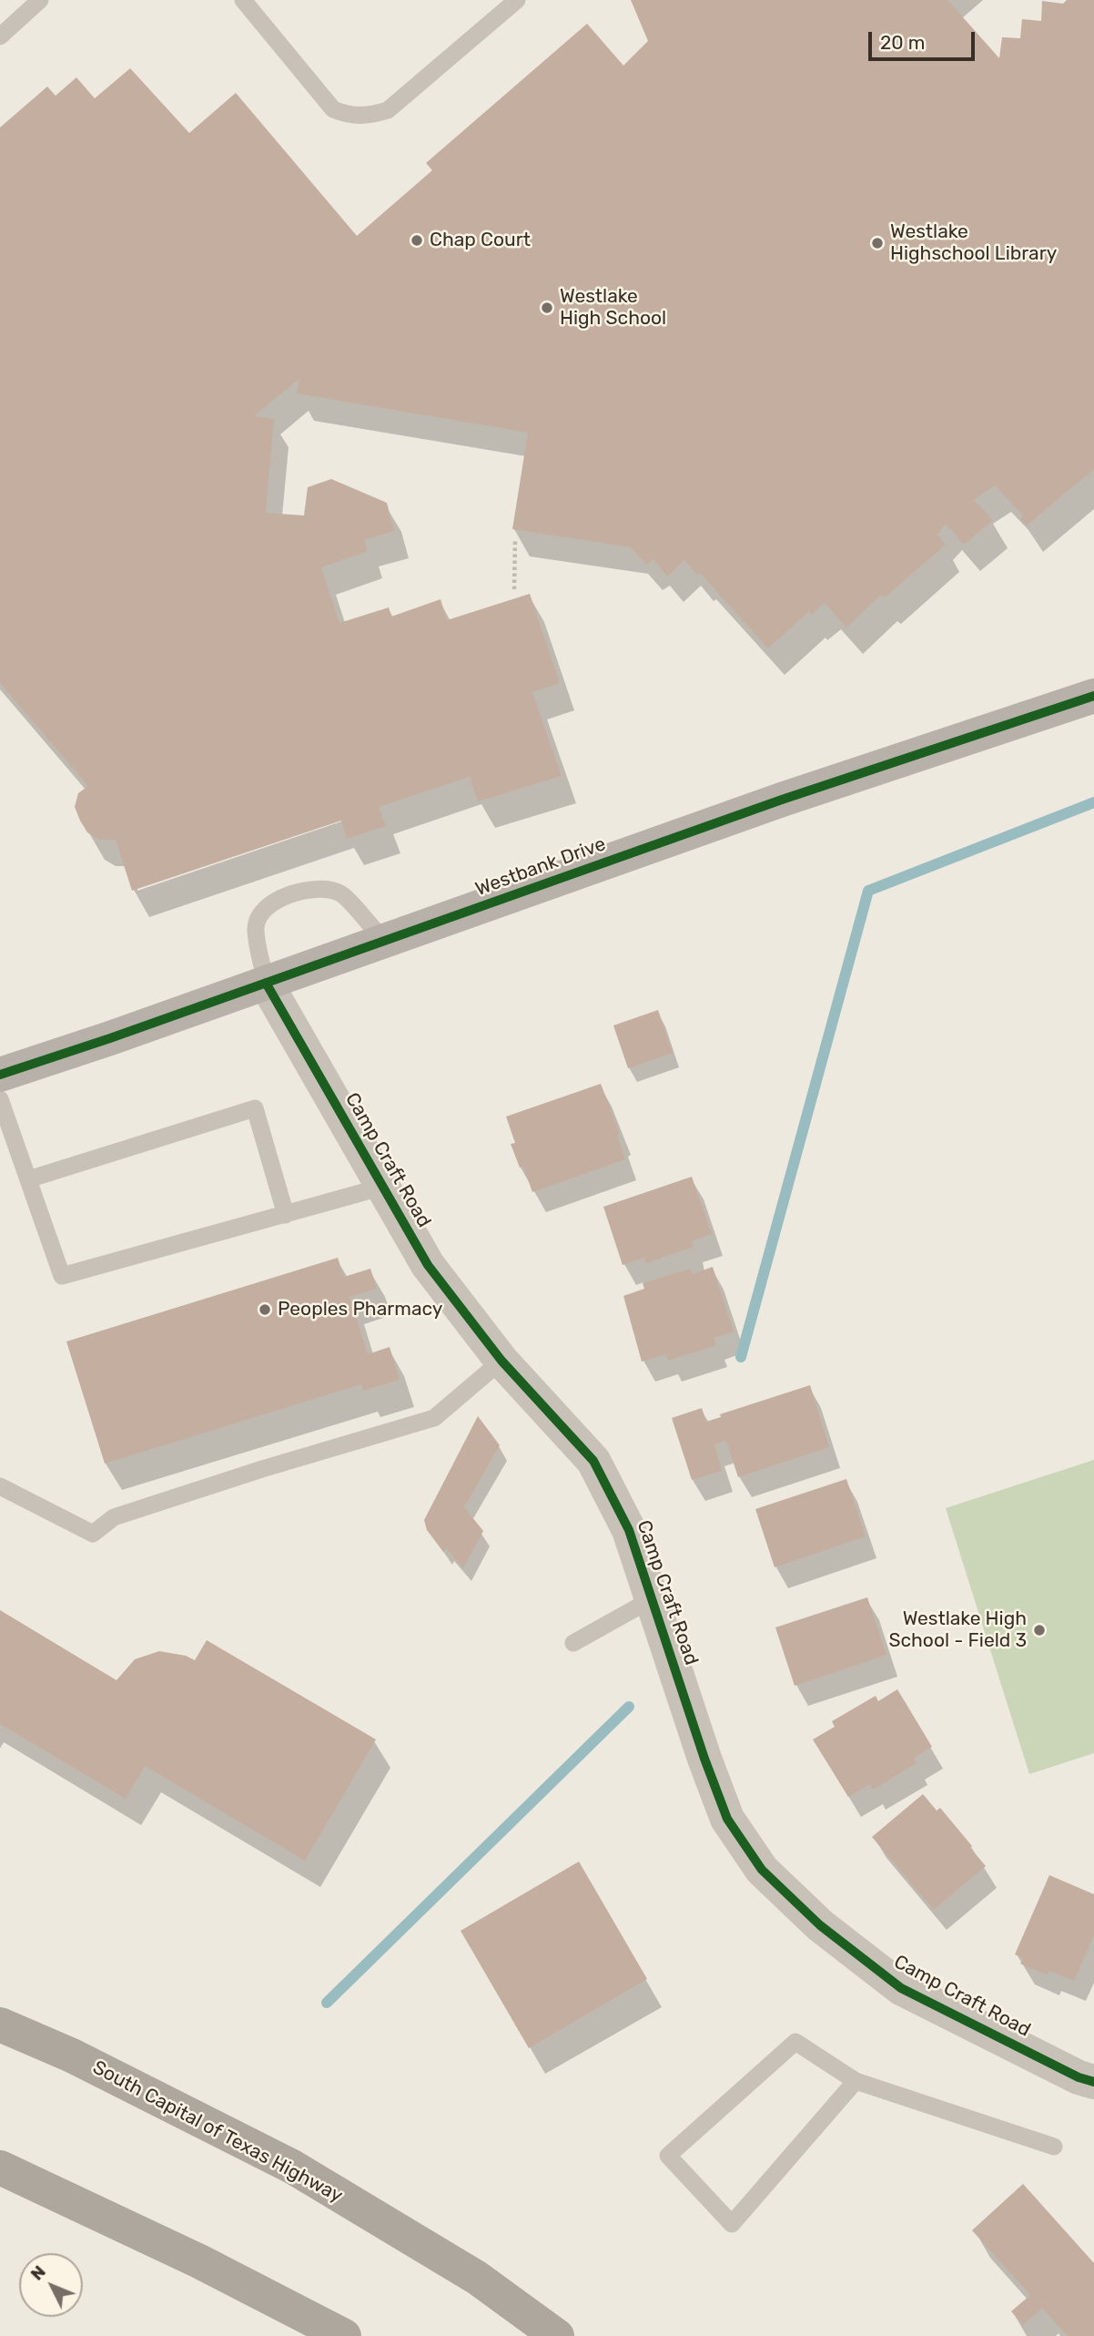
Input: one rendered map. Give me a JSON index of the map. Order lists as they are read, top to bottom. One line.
{"streets":{"highway":["South Capital of Texas Highway"],"street":["Westbank Drive","Camp Craft Road"]},"crossings":[["Westbank Drive","Camp Craft Road"]],"places":["Chap Court","Westlake Highschool Library","Westlake High School","Peoples Pharmacy","Westlake High School - Field 3"],"scale_bar":"20 m","north":"top left"}
